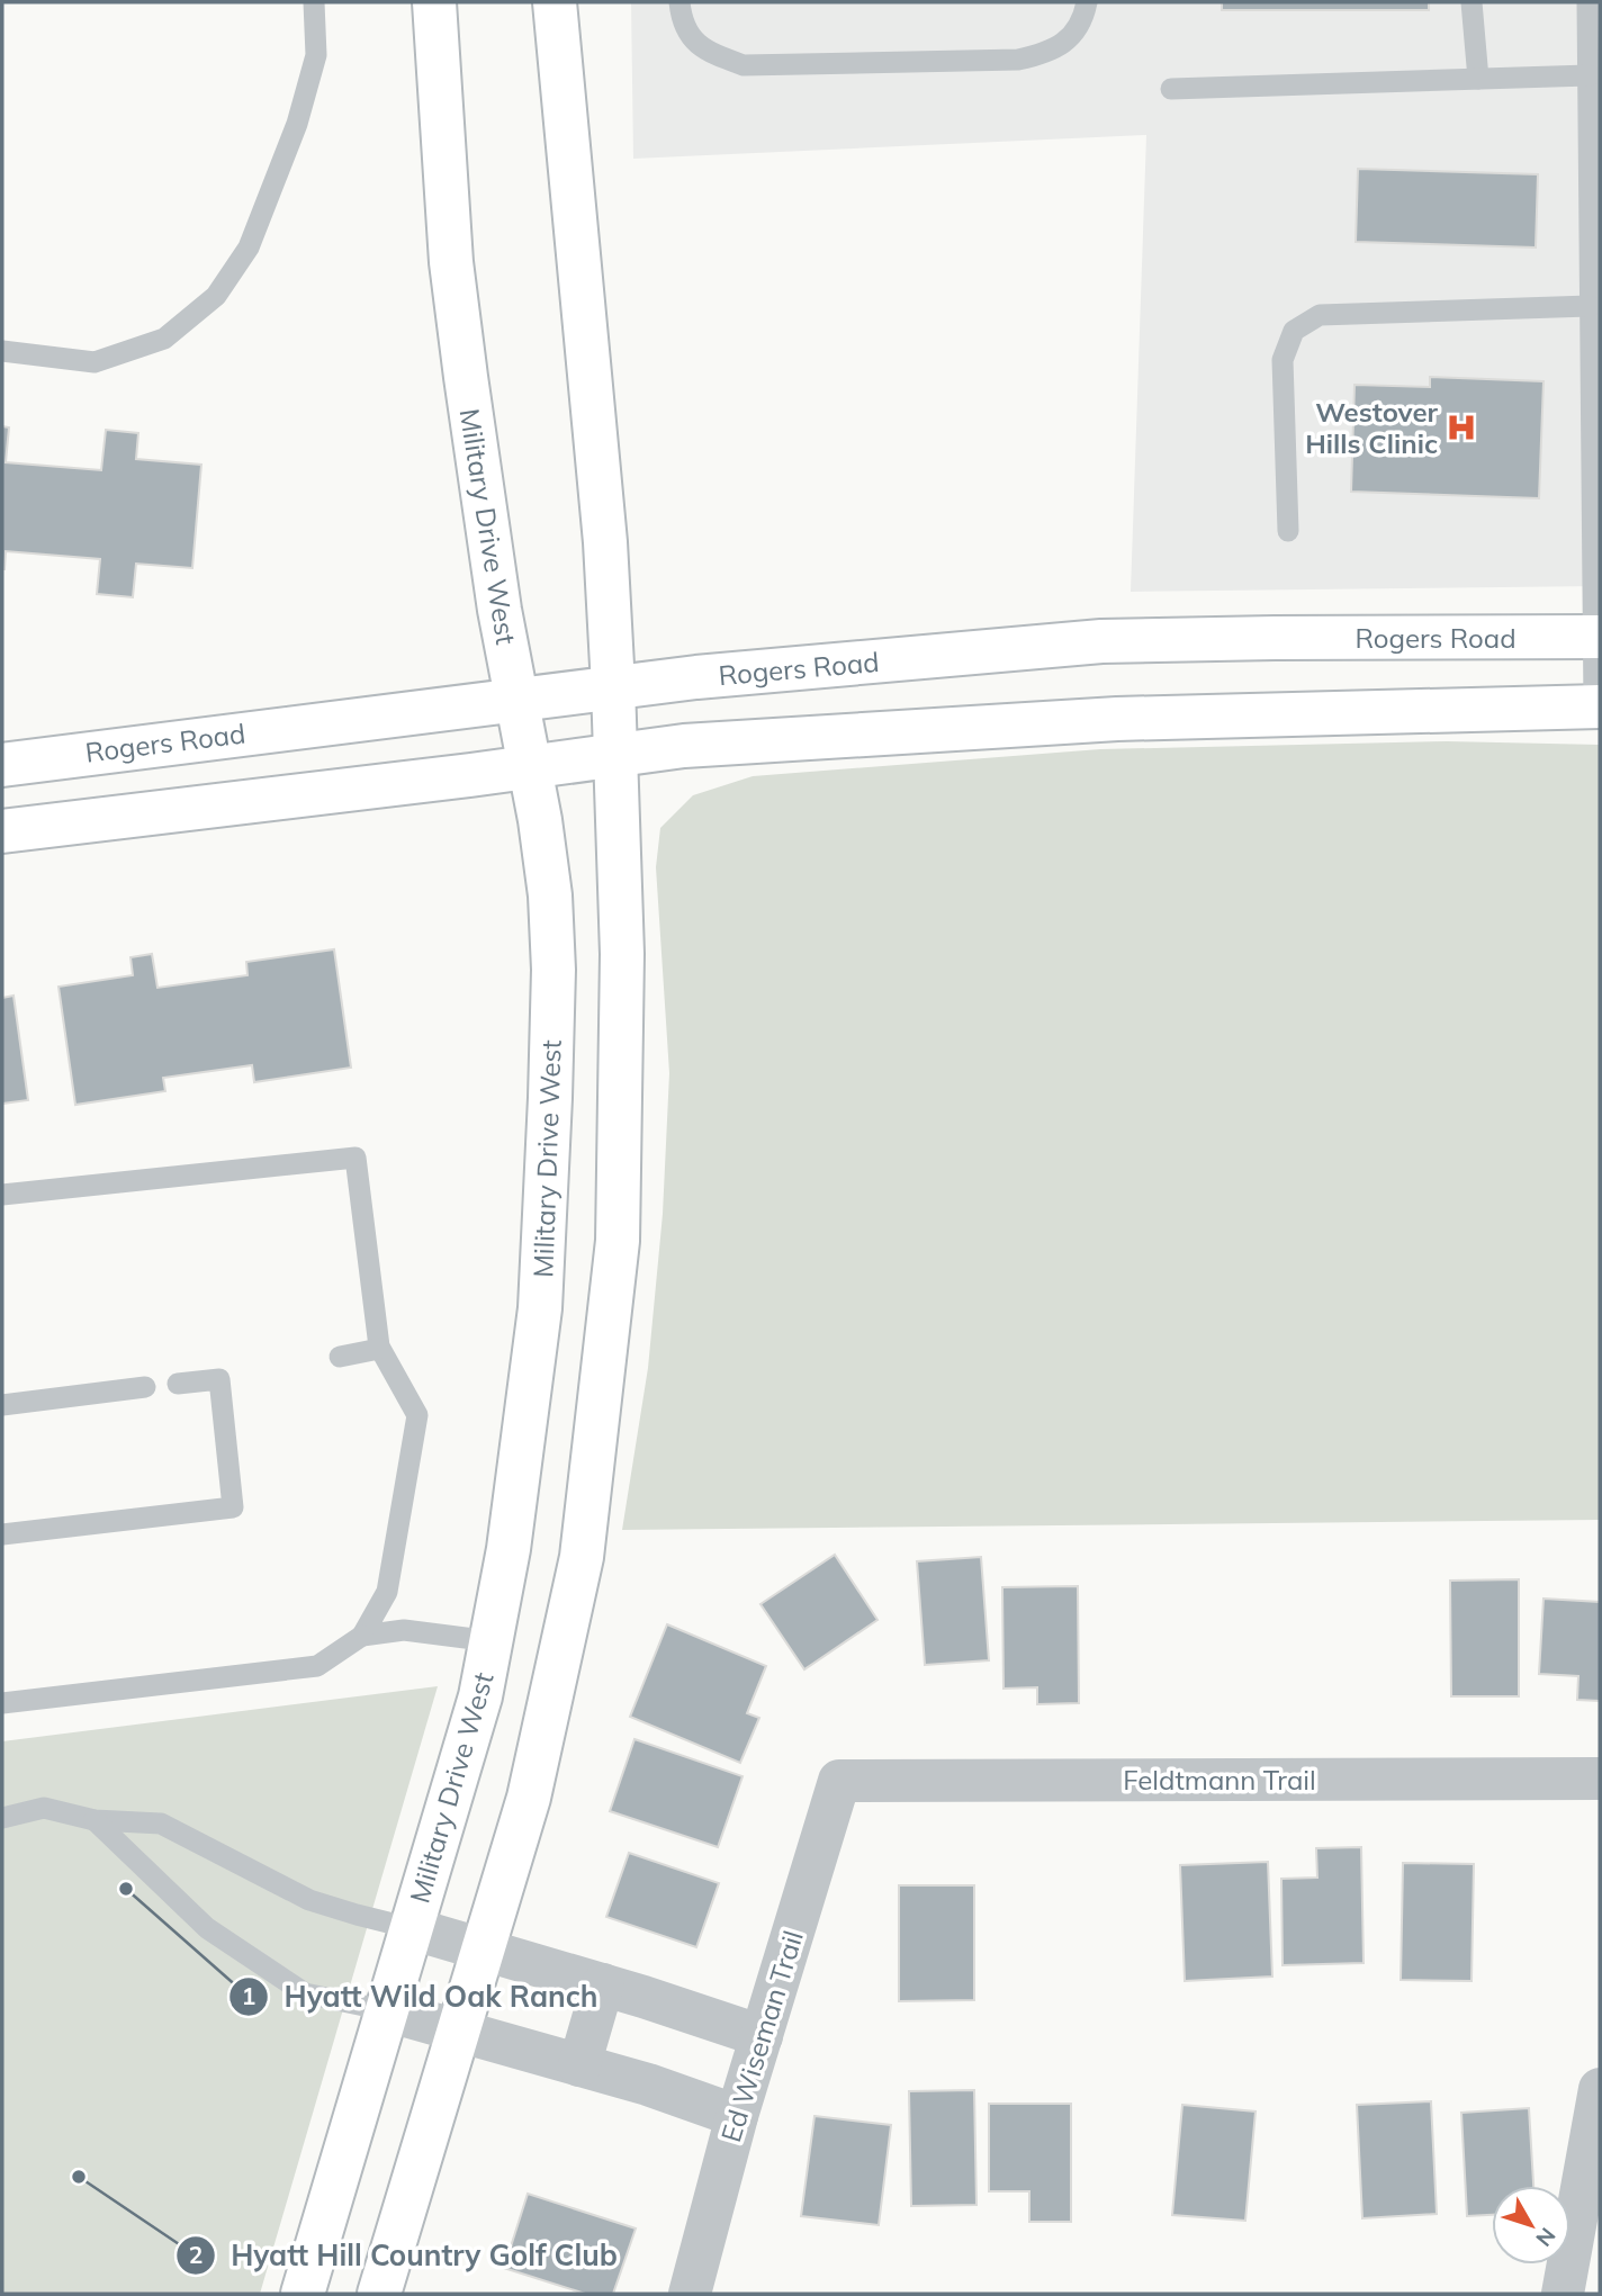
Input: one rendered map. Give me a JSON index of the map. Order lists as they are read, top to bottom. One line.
{"streets":{"main road":["Military Drive West","Rogers Road"],"street":["Feldtmann Trail","Ed Wiseman Trail"]},"crossings":[["Military Drive West","Rogers Road"],["Feldtmann Trail","Ed Wiseman Trail"]],"places":{"hospital":["Westover Hills Clinic"],"other":["Hyatt Wild Oak Ranch","Hyatt Hill Country Golf Club"]},"north":"bottom right"}
